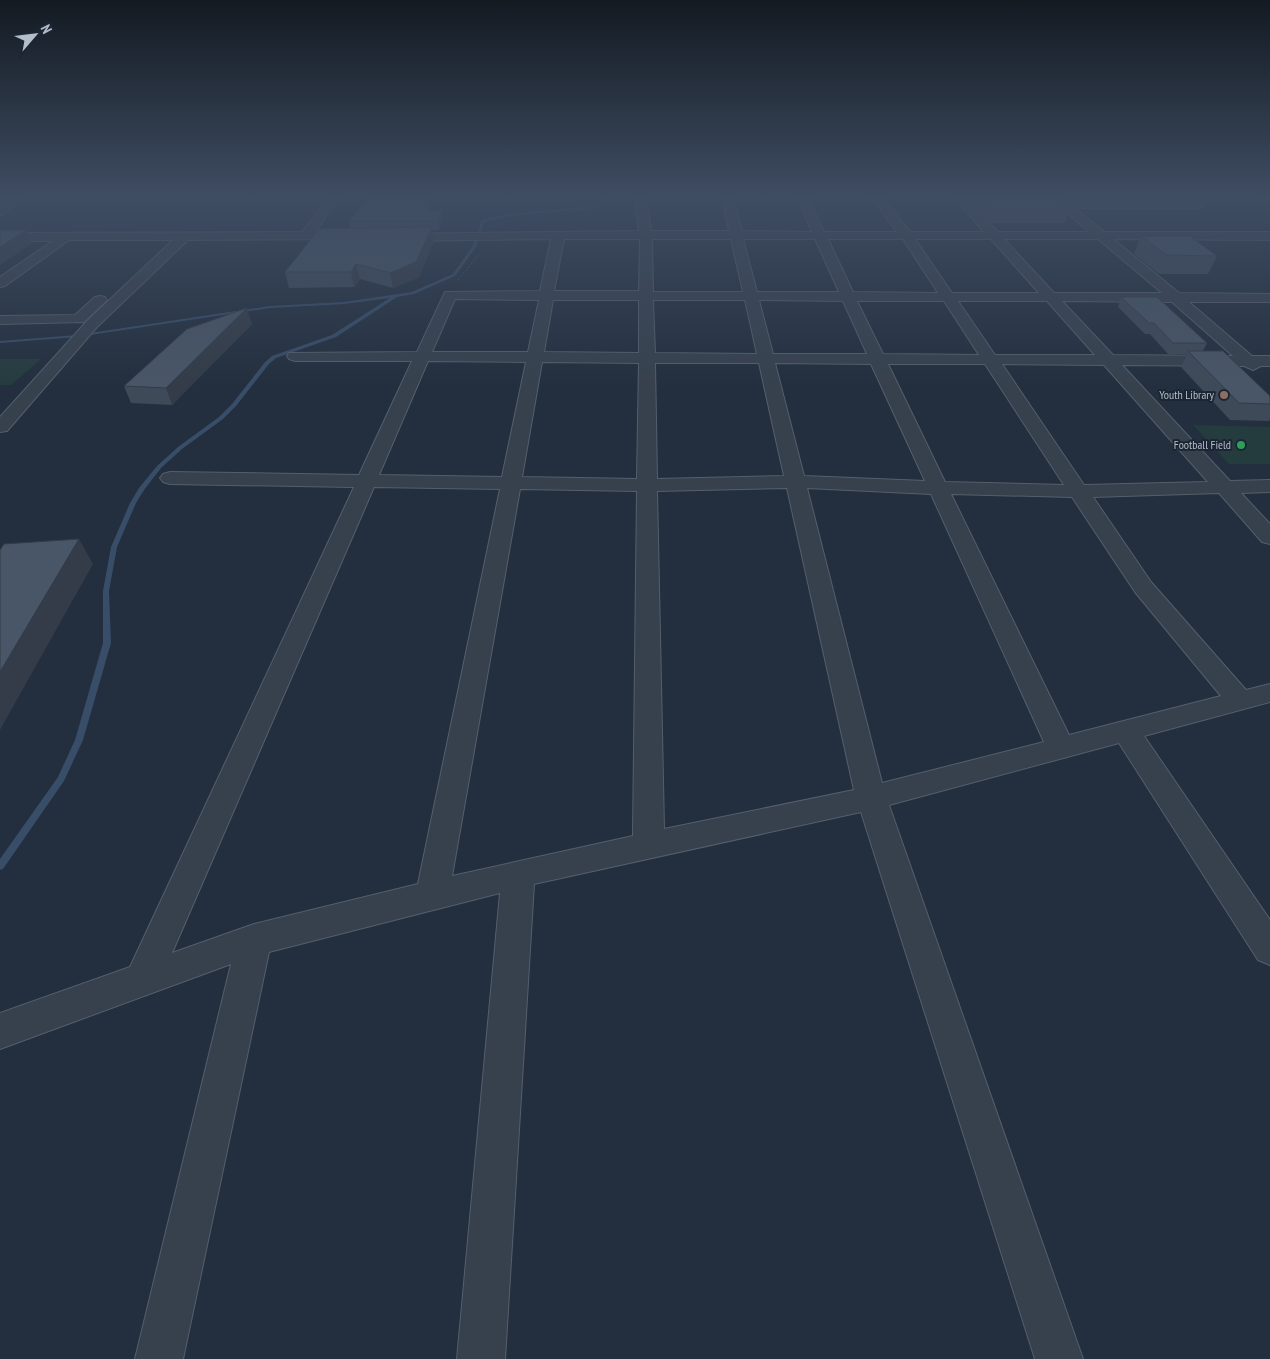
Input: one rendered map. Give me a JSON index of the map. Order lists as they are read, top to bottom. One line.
{"places":["Youth Library","Football Field"],"north":"top right"}
